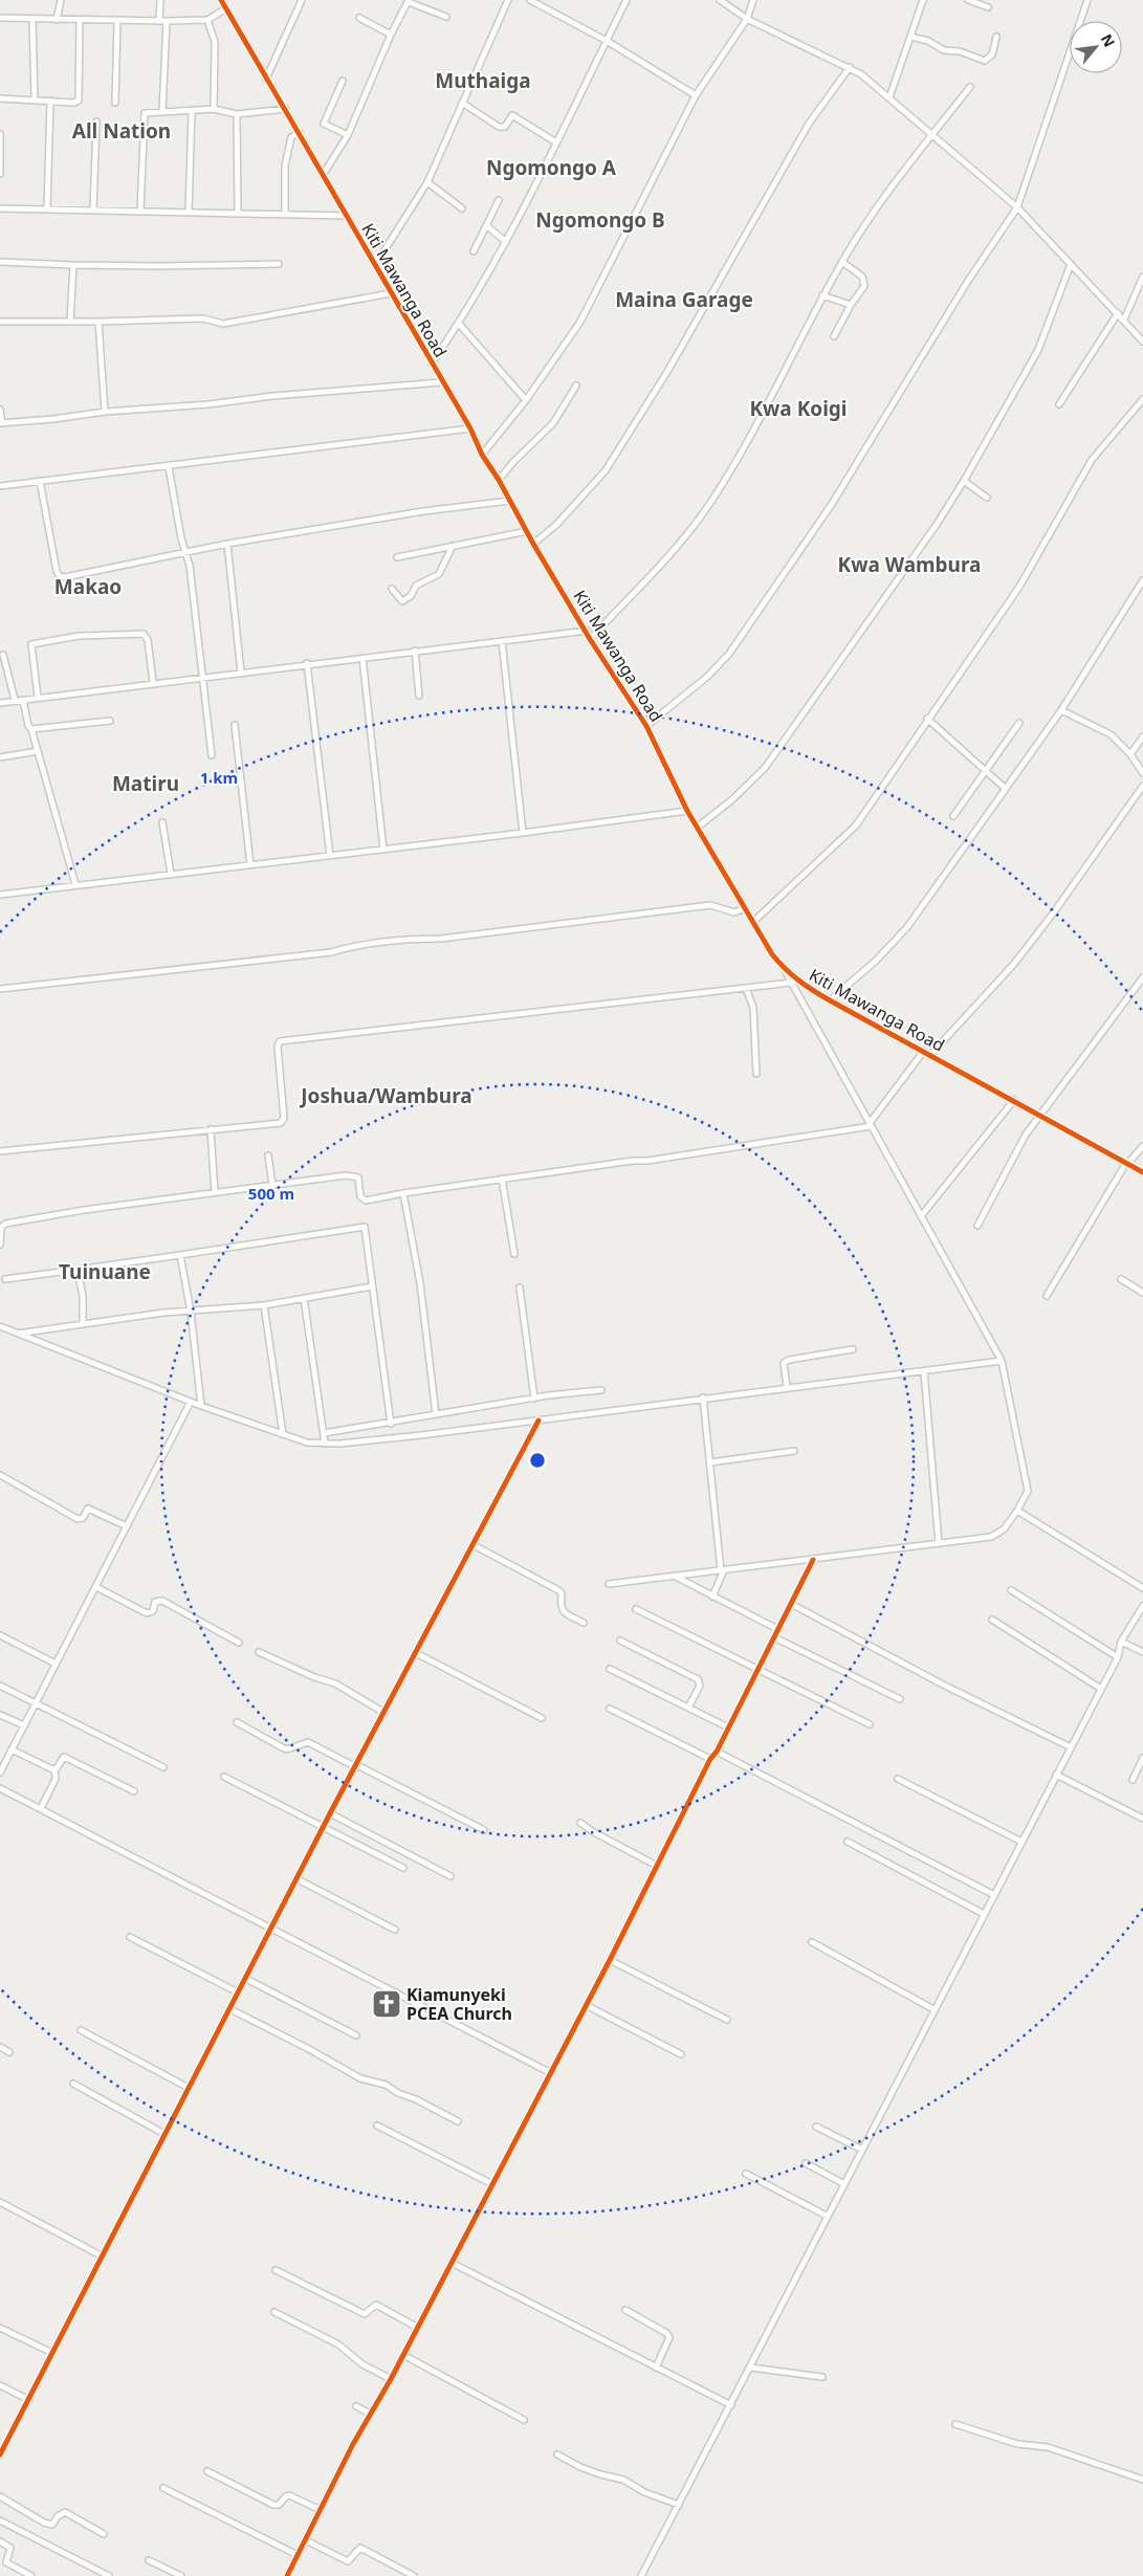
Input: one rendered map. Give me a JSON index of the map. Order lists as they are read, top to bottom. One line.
{"streets":{"street":["Kiti Mawanga Road"]},"districts":["Muthaiga","All Nation","Ngomongo A","Ngomongo B","Maina Garage","Kwa Koigi","Kwa Wambura","Makao","Matiru","Joshua/Wambura","Tuinuane"],"places":{"church":["Kiamunyeki PCEA Church"]},"north":"top right","rings":["1 km","500 m"]}
